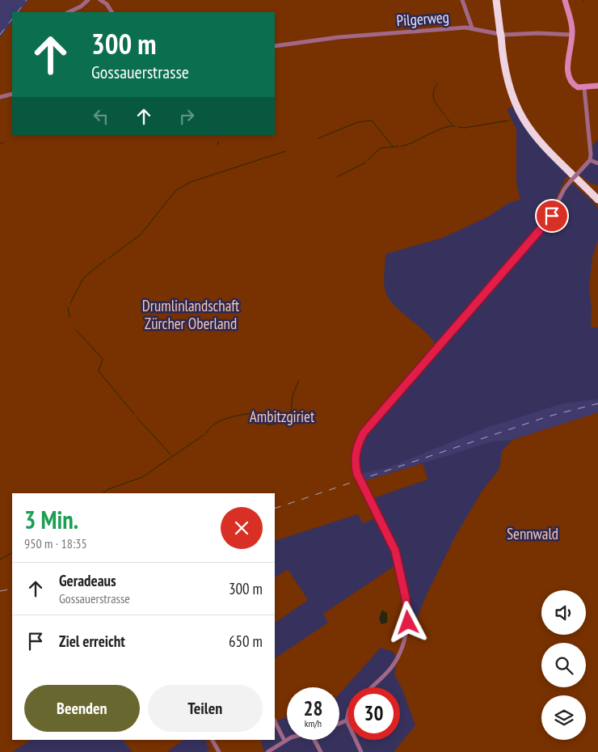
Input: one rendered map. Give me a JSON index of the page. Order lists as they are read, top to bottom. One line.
{"streets":{"street":["Pilgerweg"]},"parks":["Drumlinlandschaft Zürcher Oberland","Ambitzgiriet","Sennwald"],"page":{"turn":["300 m","Gossauerstrasse"],"heading":["3 Min.","950 m · 18:35"],"list":[{"name":"Geradeaus","note":"Gossauerstrasse","value":"300 m"},{"name":"Ziel erreicht","value":"650 m"}],"buttons":["Beenden","Teilen"],"speed":"28 km/h","limit":"30"}}
